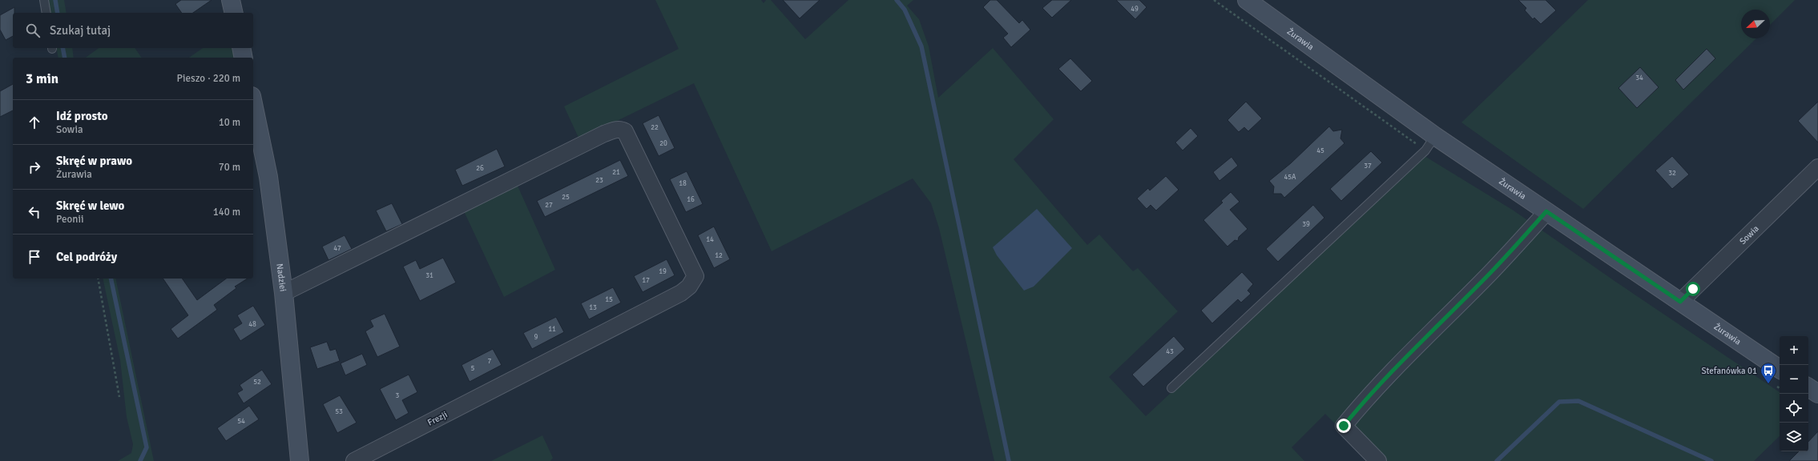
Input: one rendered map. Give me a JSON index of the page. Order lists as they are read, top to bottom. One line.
{"streets":{"main road":["Żurawia","Nadziei"],"street":["Sowia","Frezji"]},"crossings":[["Żurawia","Sowia"],["Nadziei","Frezji"]],"places":{"bus stop":["Stefanówka 01"]},"house_numbers":["49","34","22","20","45","37","26","21","32","45A","23","18","25","16","27","39","14","47","12","19","31","17","15","13","48","11","9","43","7","5","52","3","53","54"],"north":"bottom left","page":{"search":"Szukaj tutaj","heading":["3 min","Pieszo · 220 m"],"list":[["Idź prosto","Sowia","10 m"],["Skręć w prawo","Żurawia","70 m"],["Skręć w lewo","Peonii","140 m"],"Cel podróży"],"map_buttons":["+","−"]}}
